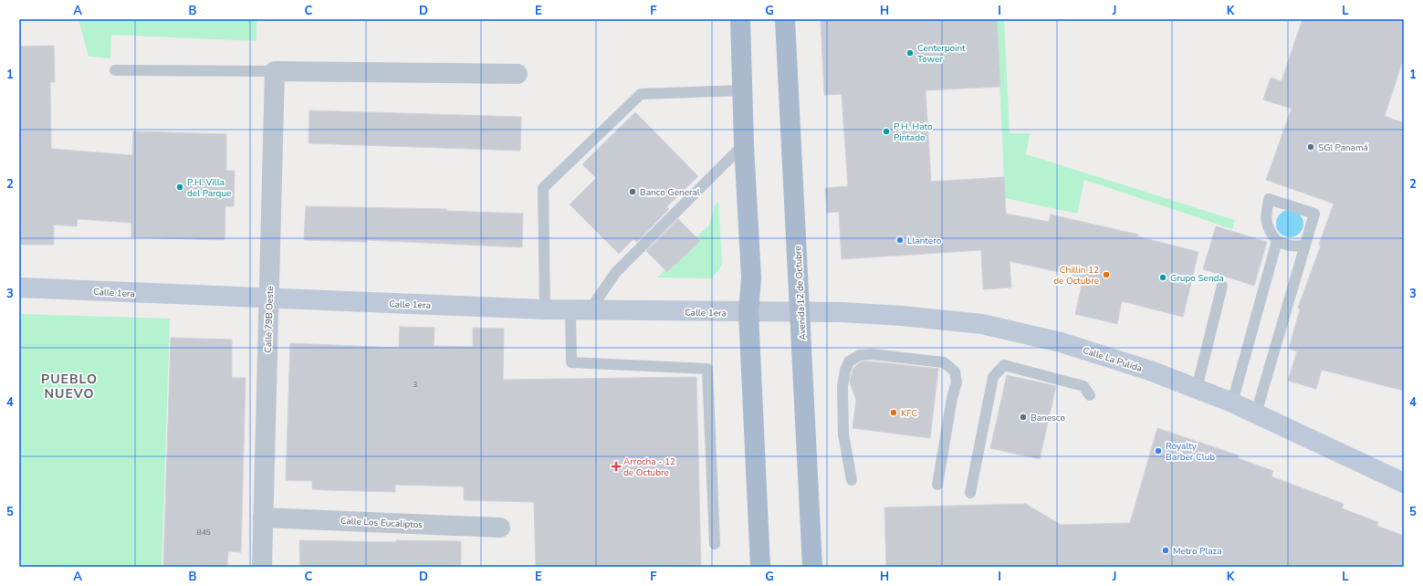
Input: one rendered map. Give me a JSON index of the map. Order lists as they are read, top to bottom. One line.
{"streets":{"main road":["Calle 1era","Avenida 12 de Octubre","Calle La Pulida"],"street":["Calle 79B Oeste","Calle Los Eucaliptos"]},"crossings":[["Calle 1era","Avenida 12 de Octubre"],["Calle 1era","Calle 79B Oeste"],["Calle 1era","Calle La Pulida"],["Avenida 12 de Octubre","Calle La Pulida"],["Calle 79B Oeste","Calle Los Eucaliptos"]],"districts":["PUEBLO NUEVO"],"places":{"other":["Centerpoint Tower","P.H. Hato Pintado","SGI Panamá","P.H. Villa del Parque","Banco General","Llantero","Chillin 12 de Octubre","Grupo Senda","KFC","Banesco","Royalty Barber Club","Metro Plaza"],"health":["Arrocha - 12 de Octubre"]},"house_numbers":["3","B45"],"grid":{"columns":["A","B","C","D","E","F","G","H","I","J","K","L"],"rows":["1","2","3","4","5"]}}
